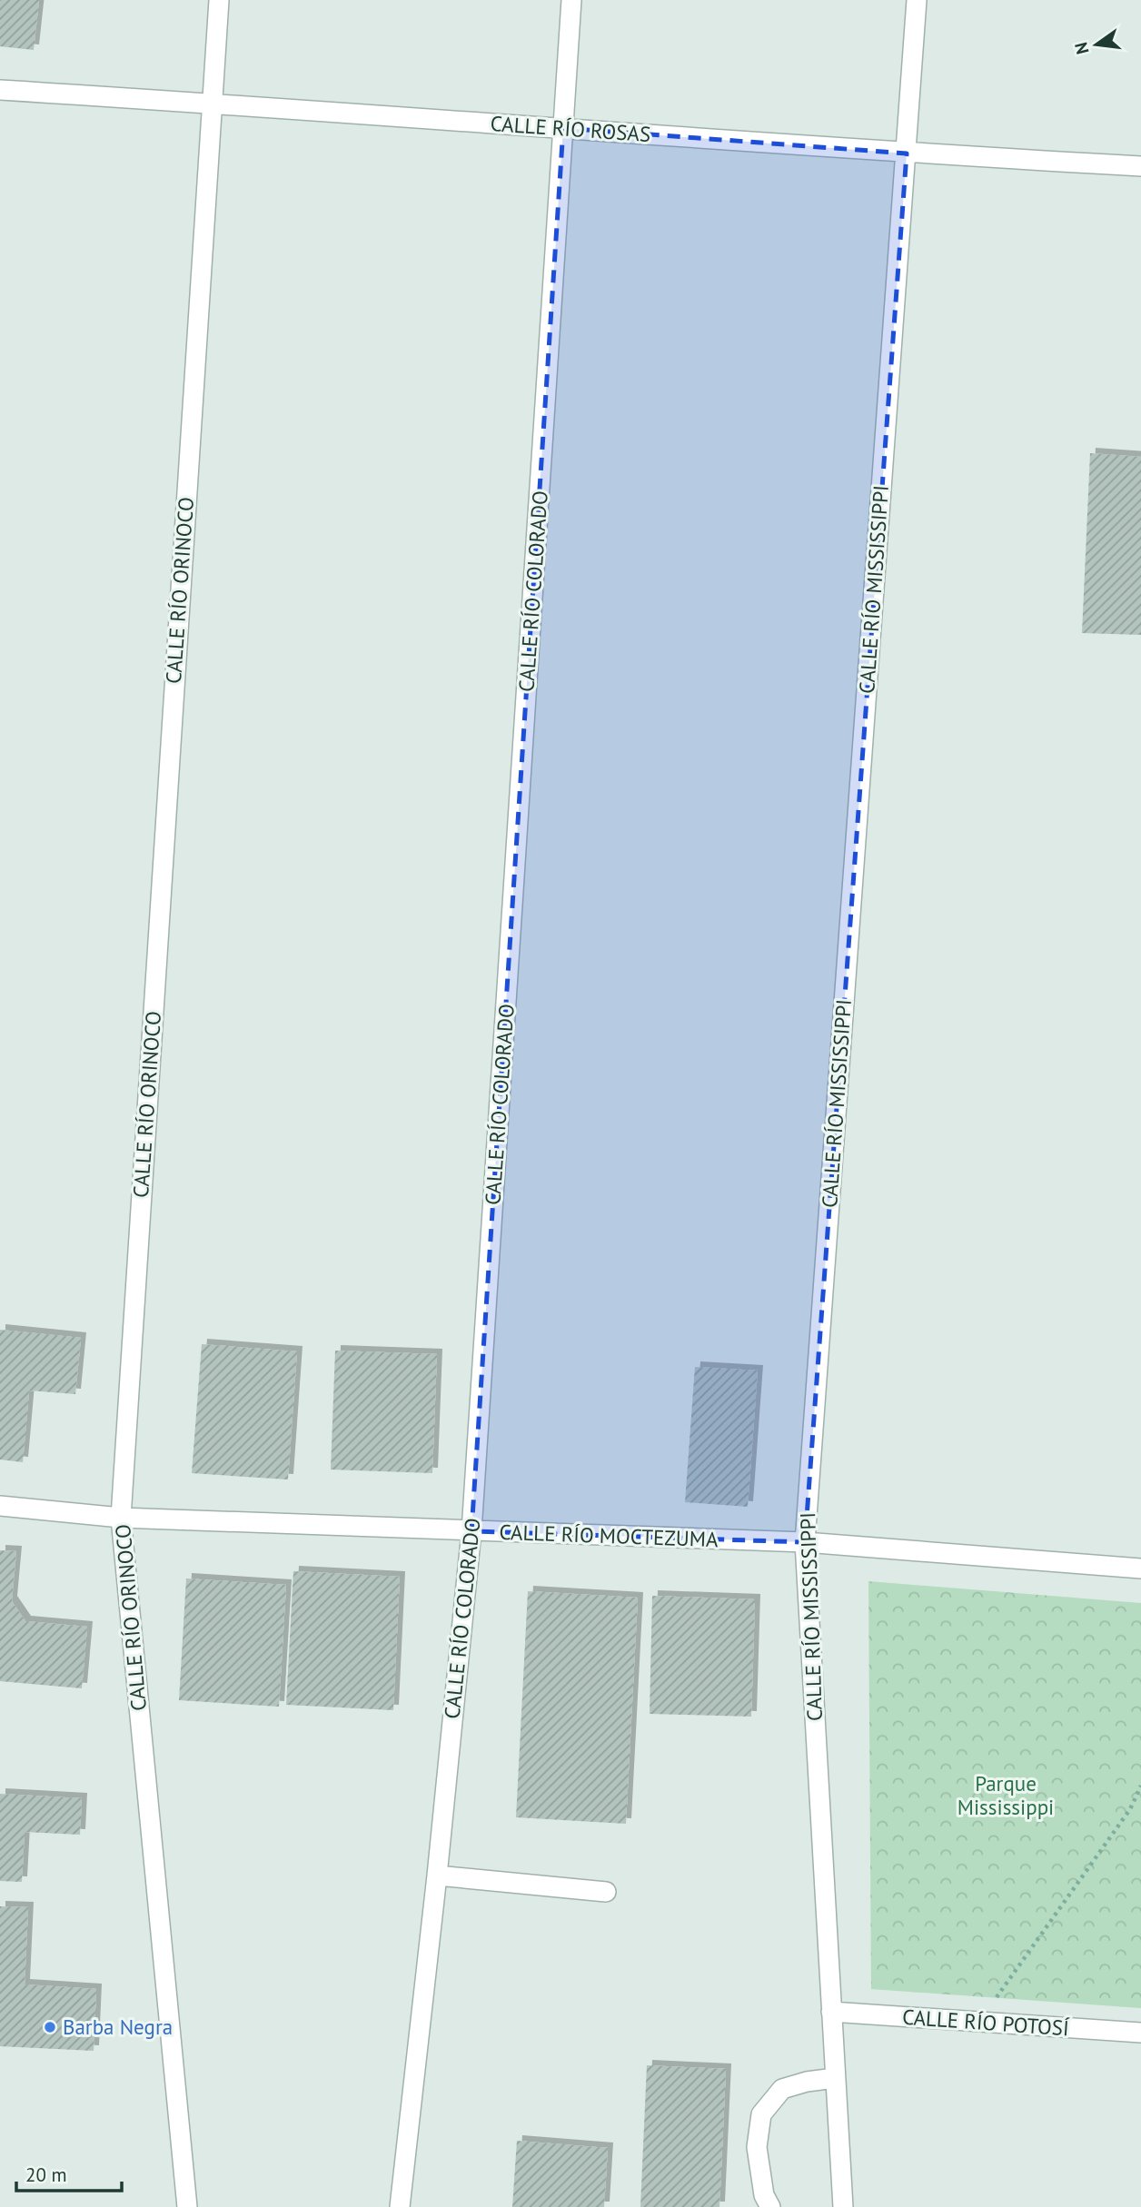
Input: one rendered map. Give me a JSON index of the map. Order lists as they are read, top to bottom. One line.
{"streets":{"street":["CALLE RÍO ROSAS","CALLE RÍO MISSISSIPPI","CALLE RÍO ORINOCO","CALLE RÍO COLORADO","CALLE RÍO MOCTEZUMA","CALLE RÍO POTOSÍ"]},"crossings":[["CALLE RÍO ROSAS","CALLE RÍO MISSISSIPPI"],["CALLE RÍO ROSAS","CALLE RÍO ORINOCO"],["CALLE RÍO ROSAS","CALLE RÍO COLORADO"],["CALLE RÍO MISSISSIPPI","CALLE RÍO MOCTEZUMA"],["CALLE RÍO MISSISSIPPI","CALLE RÍO POTOSÍ"],["CALLE RÍO ORINOCO","CALLE RÍO MOCTEZUMA"],["CALLE RÍO COLORADO","CALLE RÍO MOCTEZUMA"]],"parks":["Parque Mississippi"],"places":["Barba Negra"],"scale_bar":"20 m","north":"left"}
